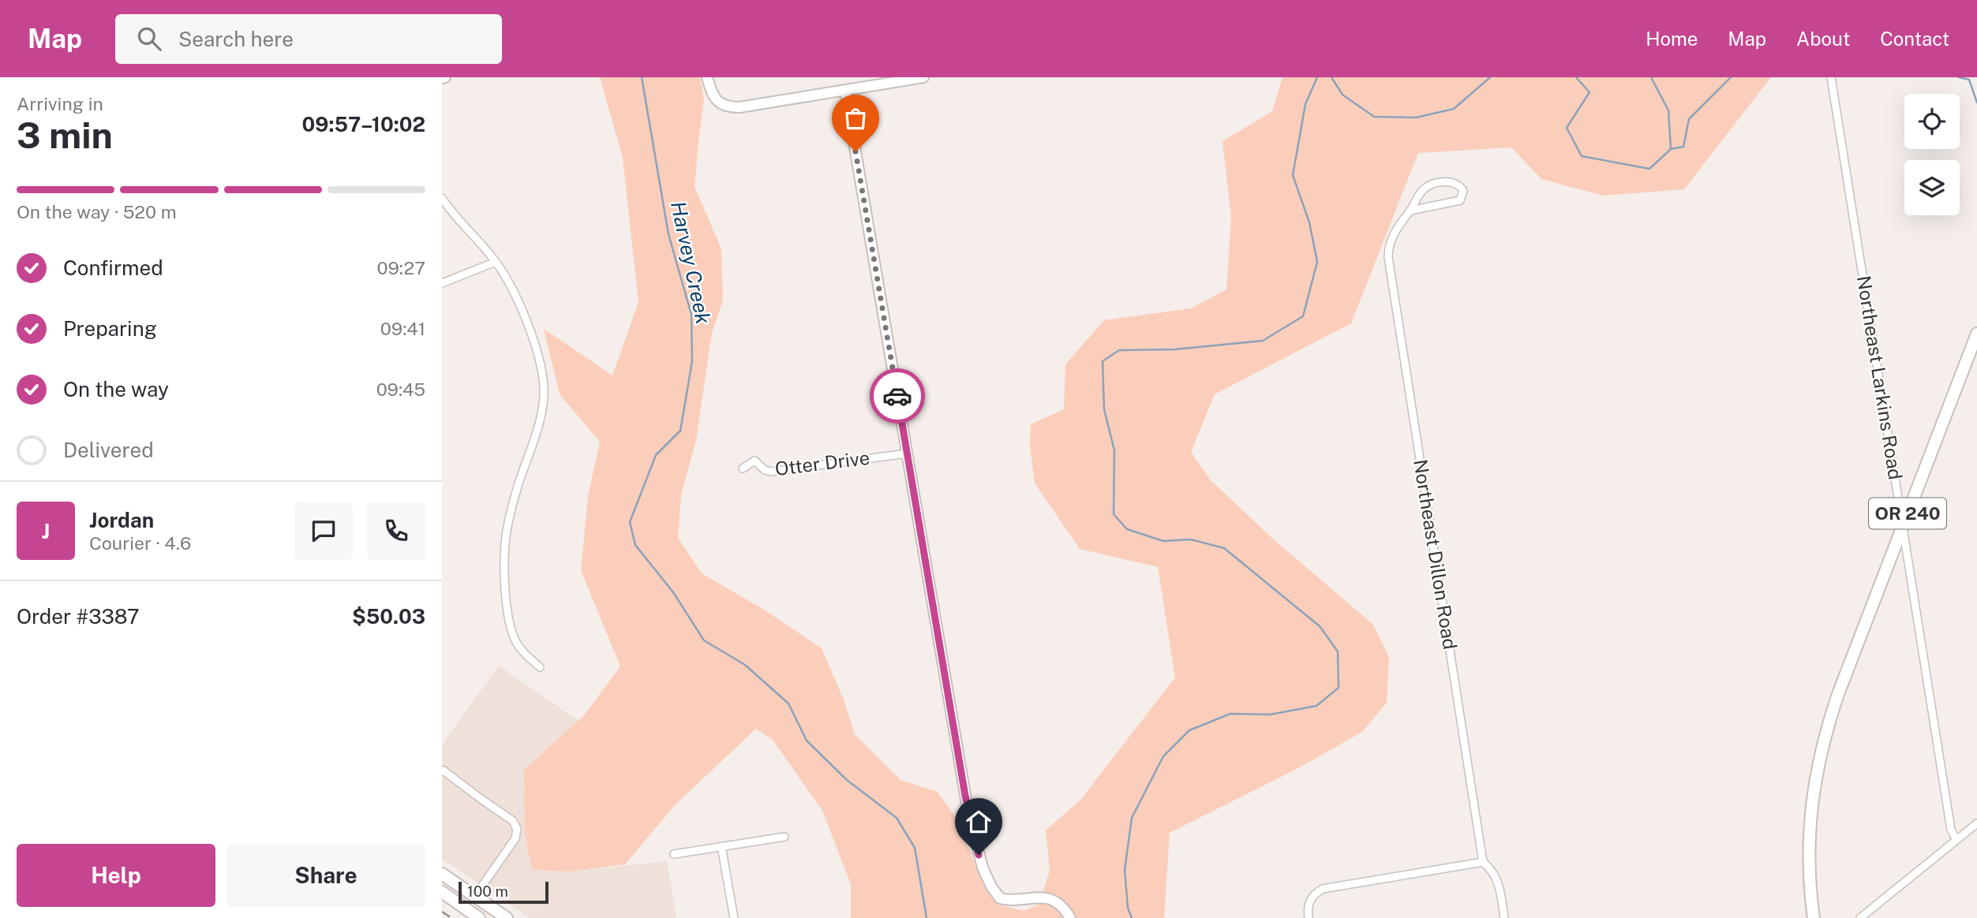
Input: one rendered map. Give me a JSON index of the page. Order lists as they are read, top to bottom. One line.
{"streets":{"main road":["OR 240"],"street":["Northeast Larkins Road","Otter Drive","Northeast Dillon Road"]},"crossings":[["Northeast Larkins Road","OR 240"]],"water":["Harvey Creek"],"scale_bar":"100 m","page":{"header":"Map","search":"Search here","nav":["Home","Map","About","Contact"],"heading":["3 min","Arriving in","09:57–10:02"],"panel":["Jordan","Courier · 4.6","Order #3387","$50.03"],"bar":"On the way · 520 m","list":[["Confirmed","09:27"],["Preparing","09:41"],["On the way","09:45"],"Delivered"],"round":"J","buttons":["Help","Share"],"scale":"100 m"}}
